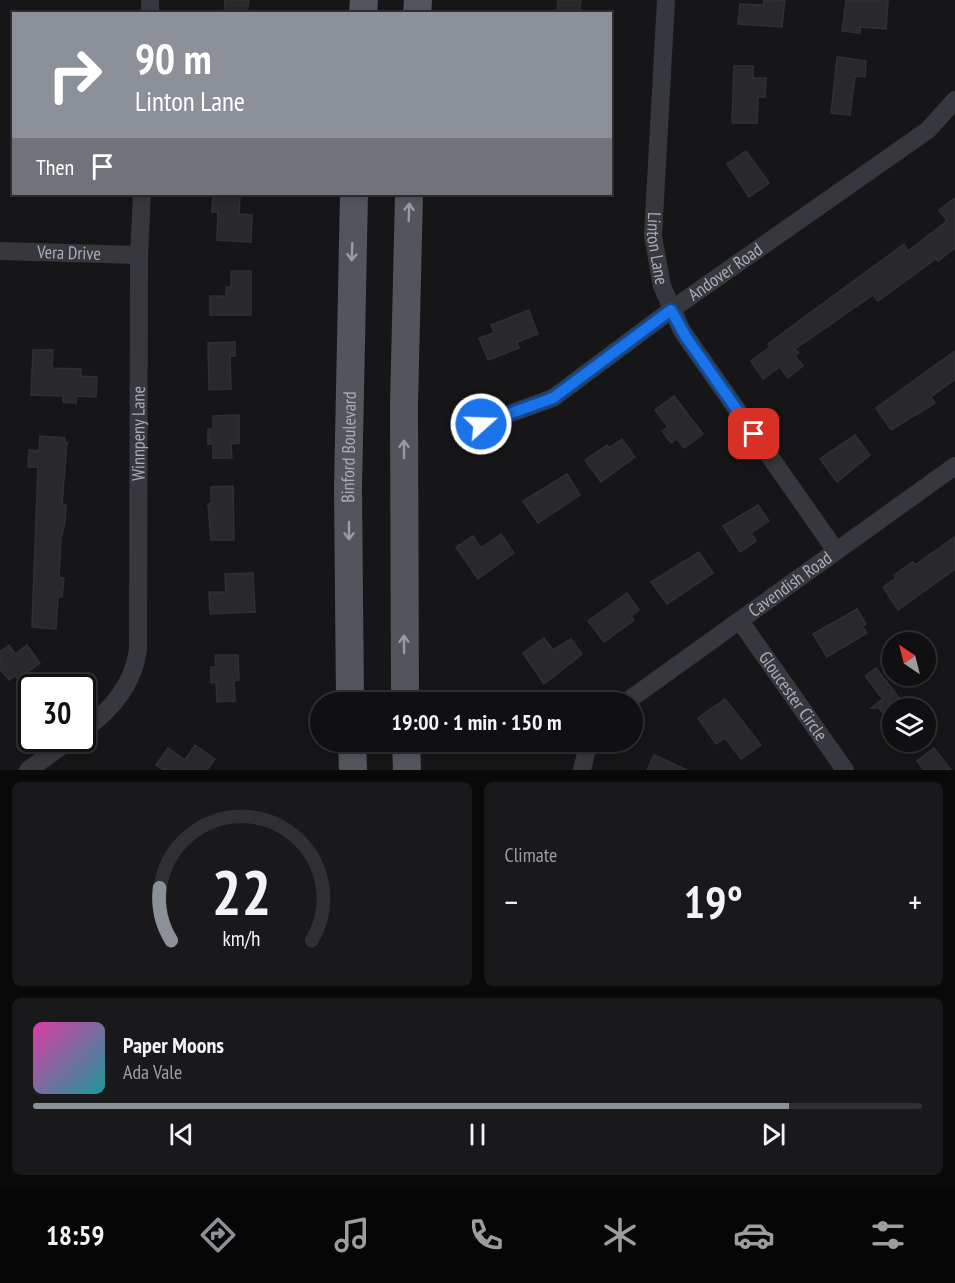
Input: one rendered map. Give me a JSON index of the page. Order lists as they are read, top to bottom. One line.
{"streets":{"main road":["Binford Boulevard"],"street":["Linton Lane","Vera Drive","Andover Road","Winnpeny Lane","Cavendish Road","Gloucester Circle"]},"crossings":[["Linton Lane","Andover Road"],["Linton Lane","Cavendish Road"],["Vera Drive","Winnpeny Lane"],["Cavendish Road","Gloucester Circle"]],"north":"top left","page":{"turn":["90 m","Linton Lane"],"then":"Then","limit":"30","trip":"19:00 · 1 min · 150 m","tile":"Climate","heat":["−","19°","+"],"song":["Paper Moons","Ada Vale"],"tabs":"18:59","gauge":["22","km/h"]}}
